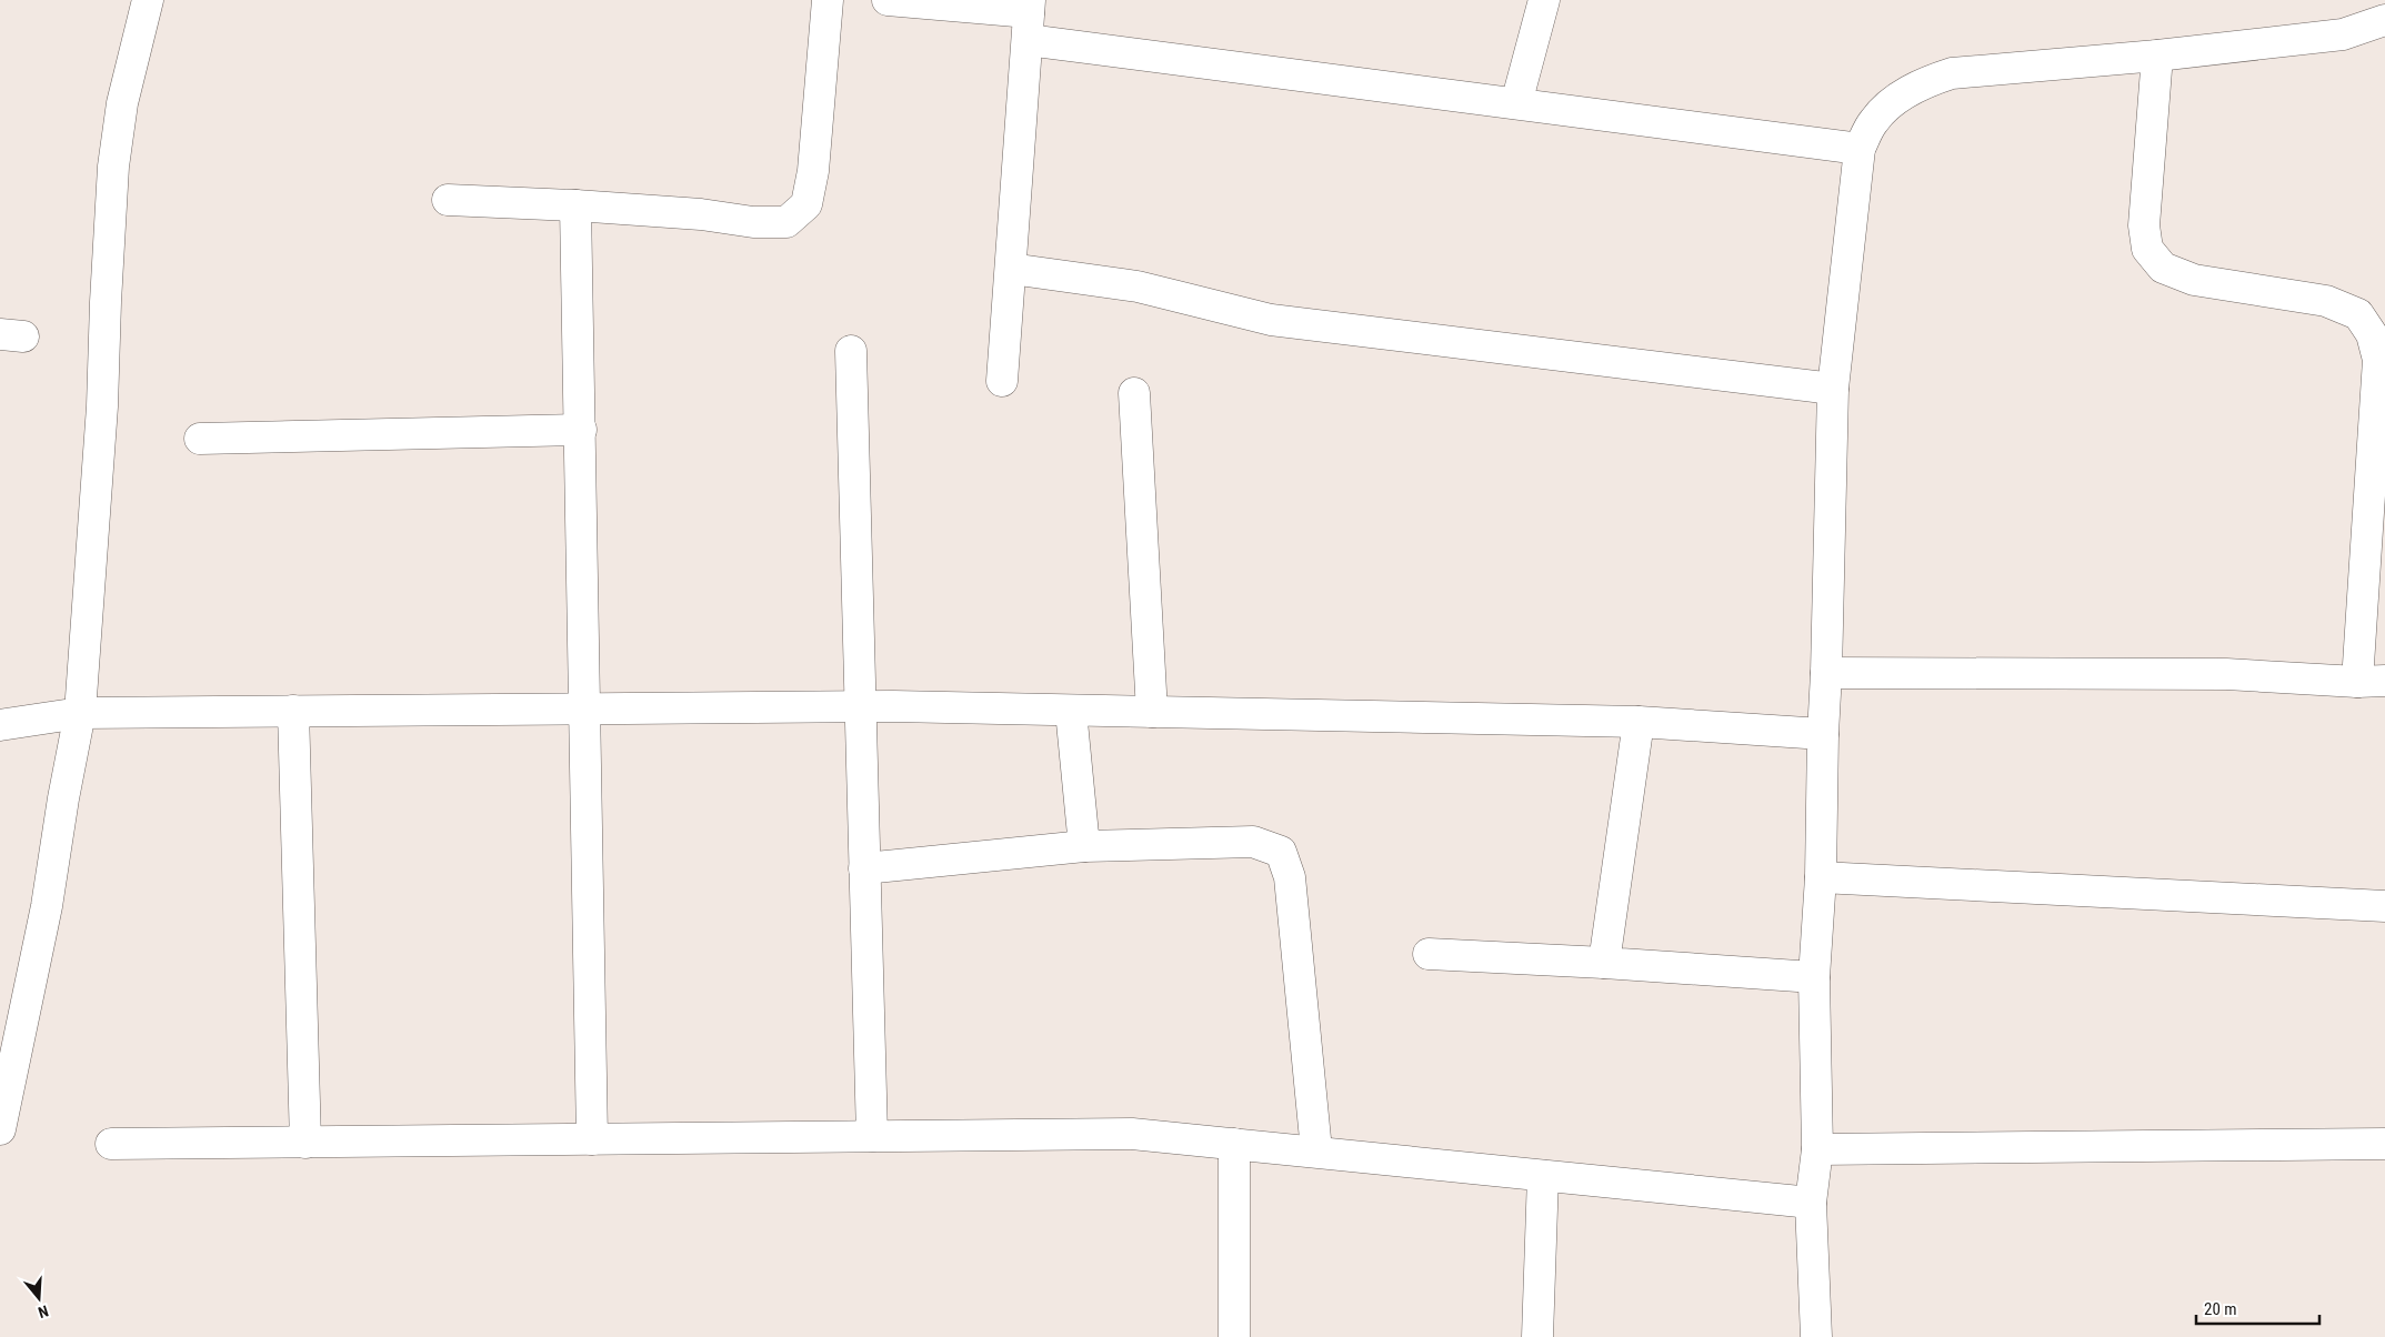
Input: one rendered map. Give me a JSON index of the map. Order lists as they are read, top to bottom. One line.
{"scale_bar":"20 m","north":"bottom"}
